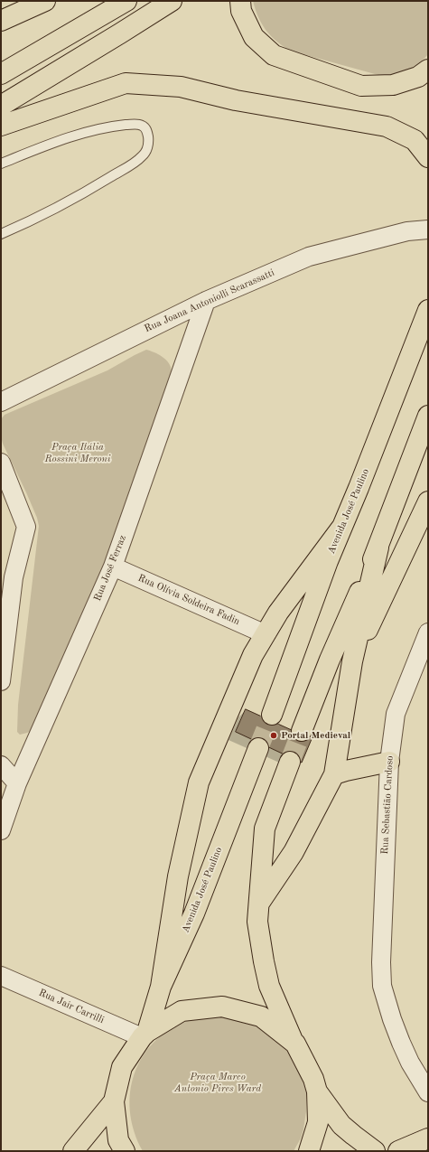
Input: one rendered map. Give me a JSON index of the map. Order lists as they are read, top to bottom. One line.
{"streets":{"main road":["Avenida José Paulino"],"street":["Rua Joana Antoniolli Scarassatti","Rua José Ferraz","Rua Olívia Soldeira Fadin","Rua Sebastião Cardoso","Rua Jair Carrilli"]},"crossings":[["Rua Joana Antoniolli Scarassatti","Rua José Ferraz"],["Avenida José Paulino","Rua Jair Carrilli"],["Rua José Ferraz","Rua Olívia Soldeira Fadin"]],"parks":["Praça Itália Rossini Meroni","Praça Marco Antonio Pires Ward"],"places":["Portal Medieval"]}
